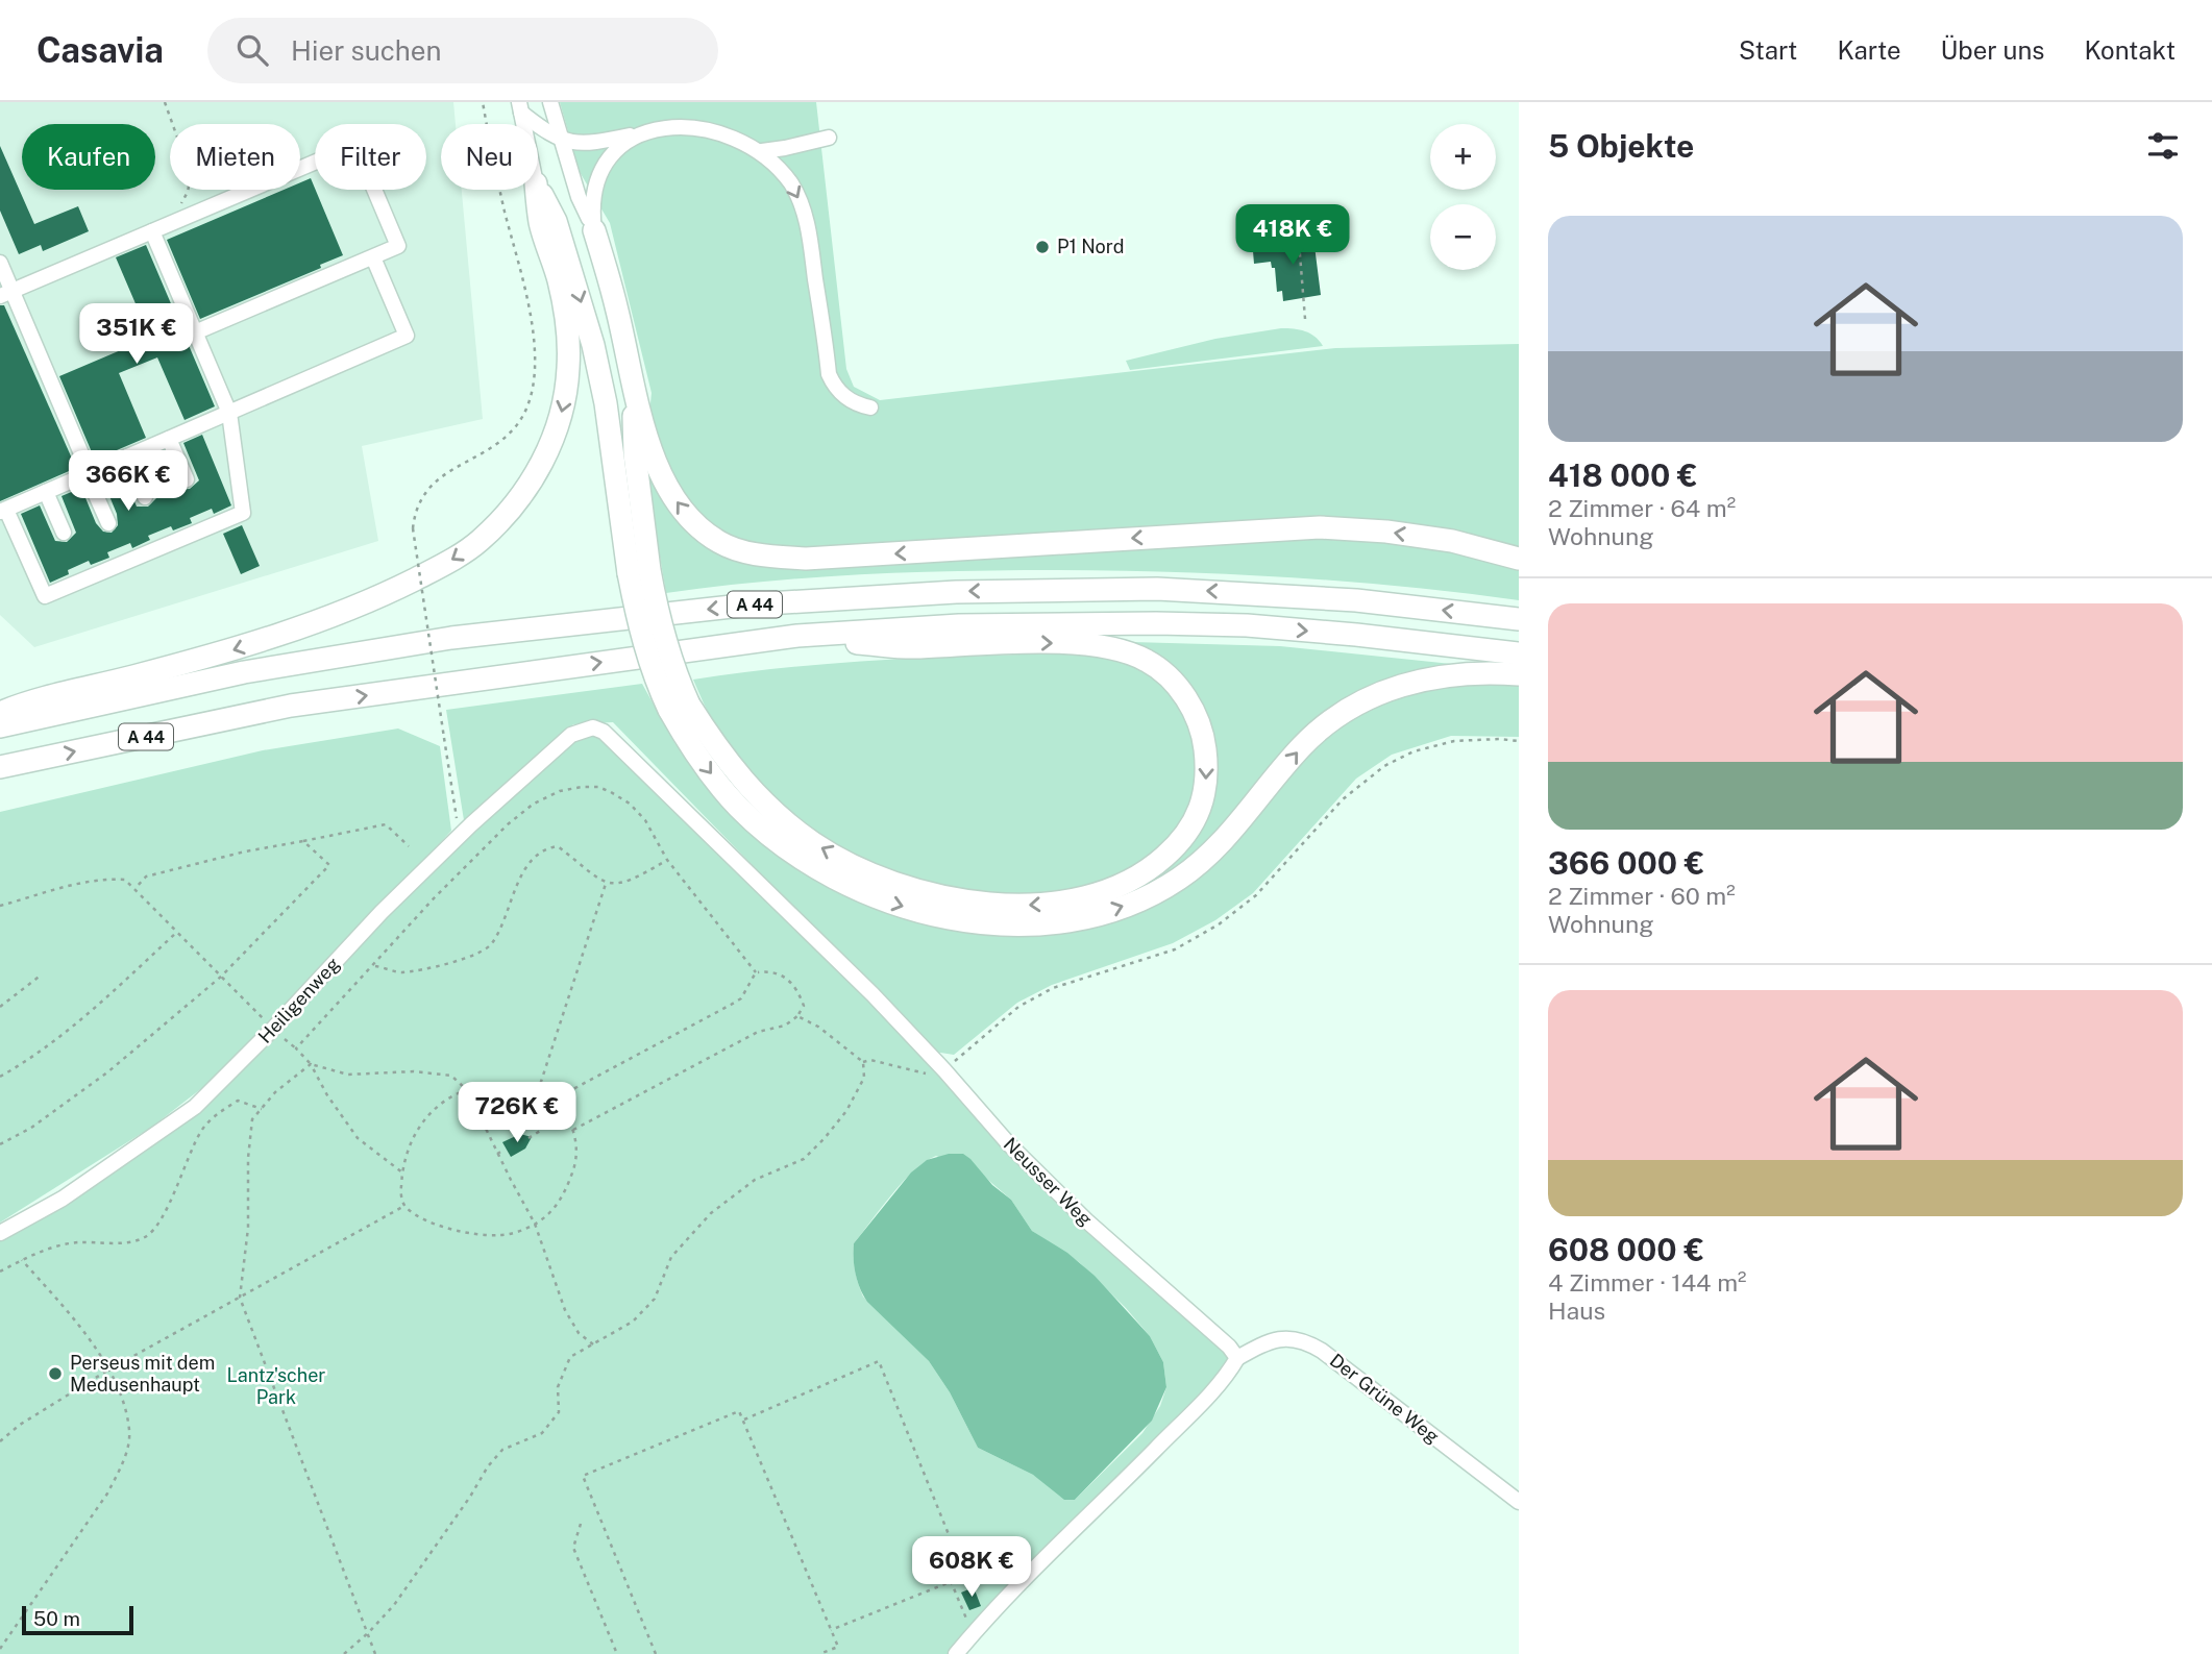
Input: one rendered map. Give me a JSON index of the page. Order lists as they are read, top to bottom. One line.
{"streets":{"highway":["A 44"],"street":["Heiligenweg","Neusser Weg","Der Grüne Weg"]},"crossings":[["Heiligenweg","Neusser Weg"],["Neusser Weg","Der Grüne Weg"]],"parks":["Lantz'scher Park"],"places":["P1 Nord","Perseus mit dem Medusenhaupt"],"scale_bar":"50 m","page":{"header":"Casavia","search":"Hier suchen","nav":["Start","Karte","Über uns","Kontakt"],"heading":"5 Objekte","map_buttons":["+","−"],"chip":["Kaufen","Mieten","Filter","Neu"],"list":[{"name":"418 000 €","note":"2 Zimmer · 64 m² · Wohnung"},{"name":"366 000 €","note":"2 Zimmer · 60 m² · Wohnung"},{"name":"608 000 €","note":"4 Zimmer · 144 m² · Haus"}],"price":["418K €","351K €","366K €","726K €","608K €"],"scale":"50 m"}}
